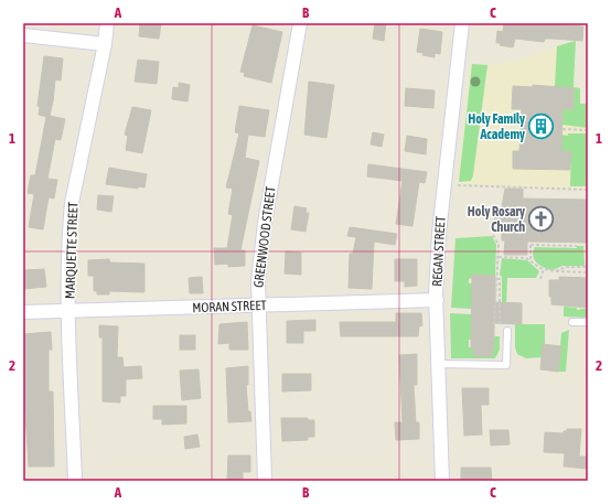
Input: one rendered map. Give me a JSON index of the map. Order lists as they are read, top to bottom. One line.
{"streets":{"street":["GREENWOOD STREET","MARQUETTE STREET","REGAN STREET","MORAN STREET"]},"crossings":[["GREENWOOD STREET","MORAN STREET"],["MARQUETTE STREET","MORAN STREET"],["REGAN STREET","MORAN STREET"]],"places":{"building":["Holy Family Academy"],"church":["Holy Rosary Church"]},"grid":{"columns":["A","B","C"],"rows":["1","2"]}}
